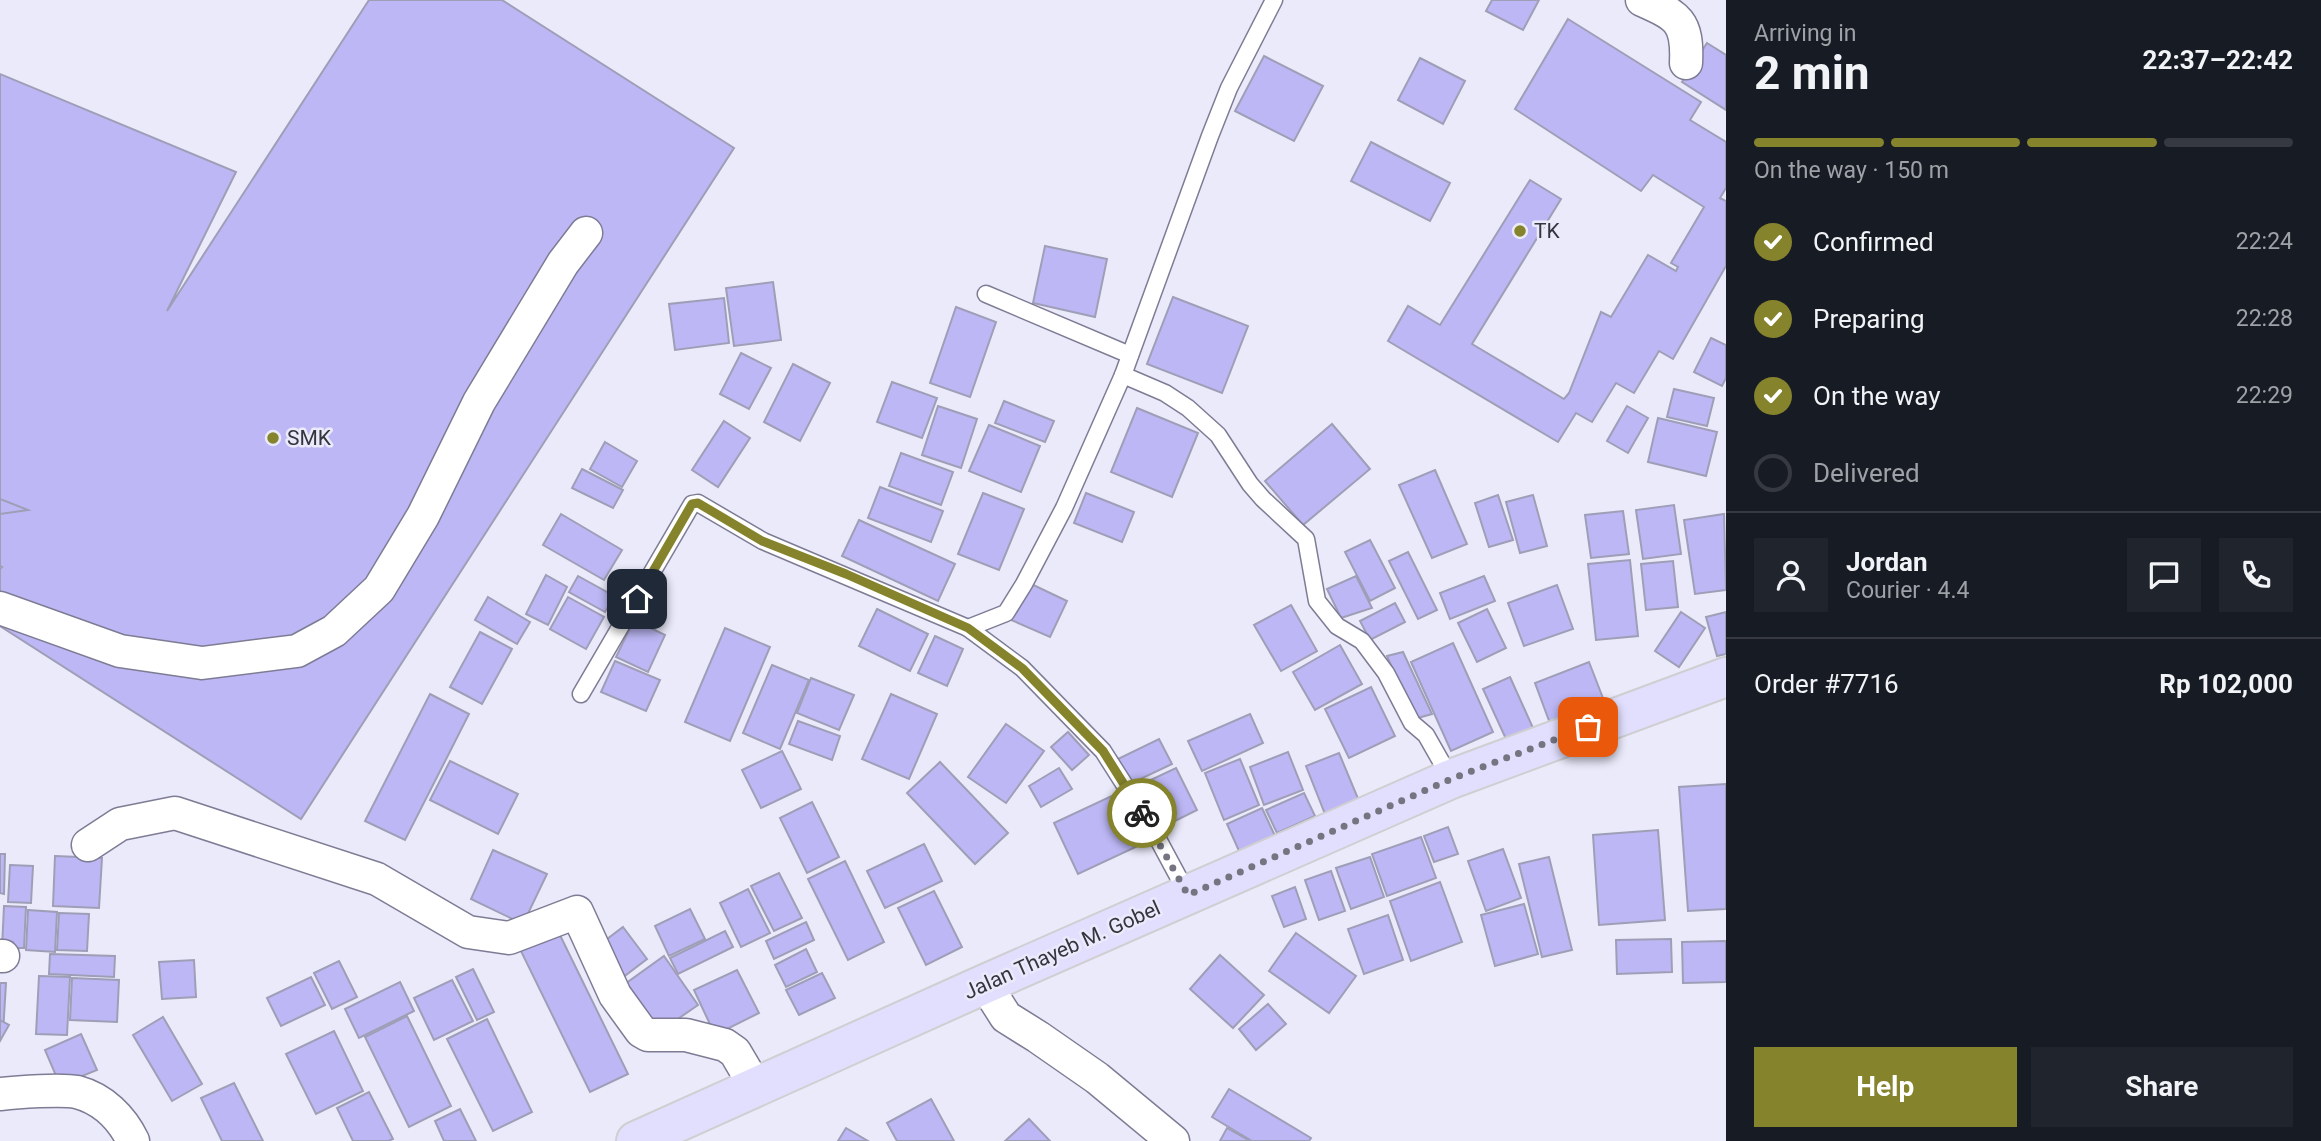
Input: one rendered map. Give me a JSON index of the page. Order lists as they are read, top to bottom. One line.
{"streets":{"main road":["Jalan Thayeb M. Gobel"]},"places":["TK","SMK"],"page":{"heading":["2 min","Arriving in","22:37–22:42"],"panel":["Jordan","Courier · 4.4","Order #7716","Rp 102,000"],"bar":"On the way · 150 m","list":[["Confirmed","22:24"],["Preparing","22:28"],["On the way","22:29"],"Delivered"],"buttons":["Help","Share"]}}
